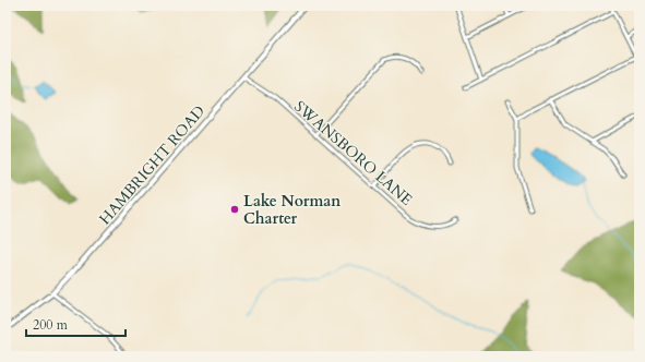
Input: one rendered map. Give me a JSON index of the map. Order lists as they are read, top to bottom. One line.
{"streets":{"main road":["HAMBRIGHT ROAD"],"street":["SWANSBORO LANE"]},"crossings":[["SWANSBORO LANE","HAMBRIGHT ROAD"]],"places":["Lake Norman Charter"],"scale_bar":"200 m"}
